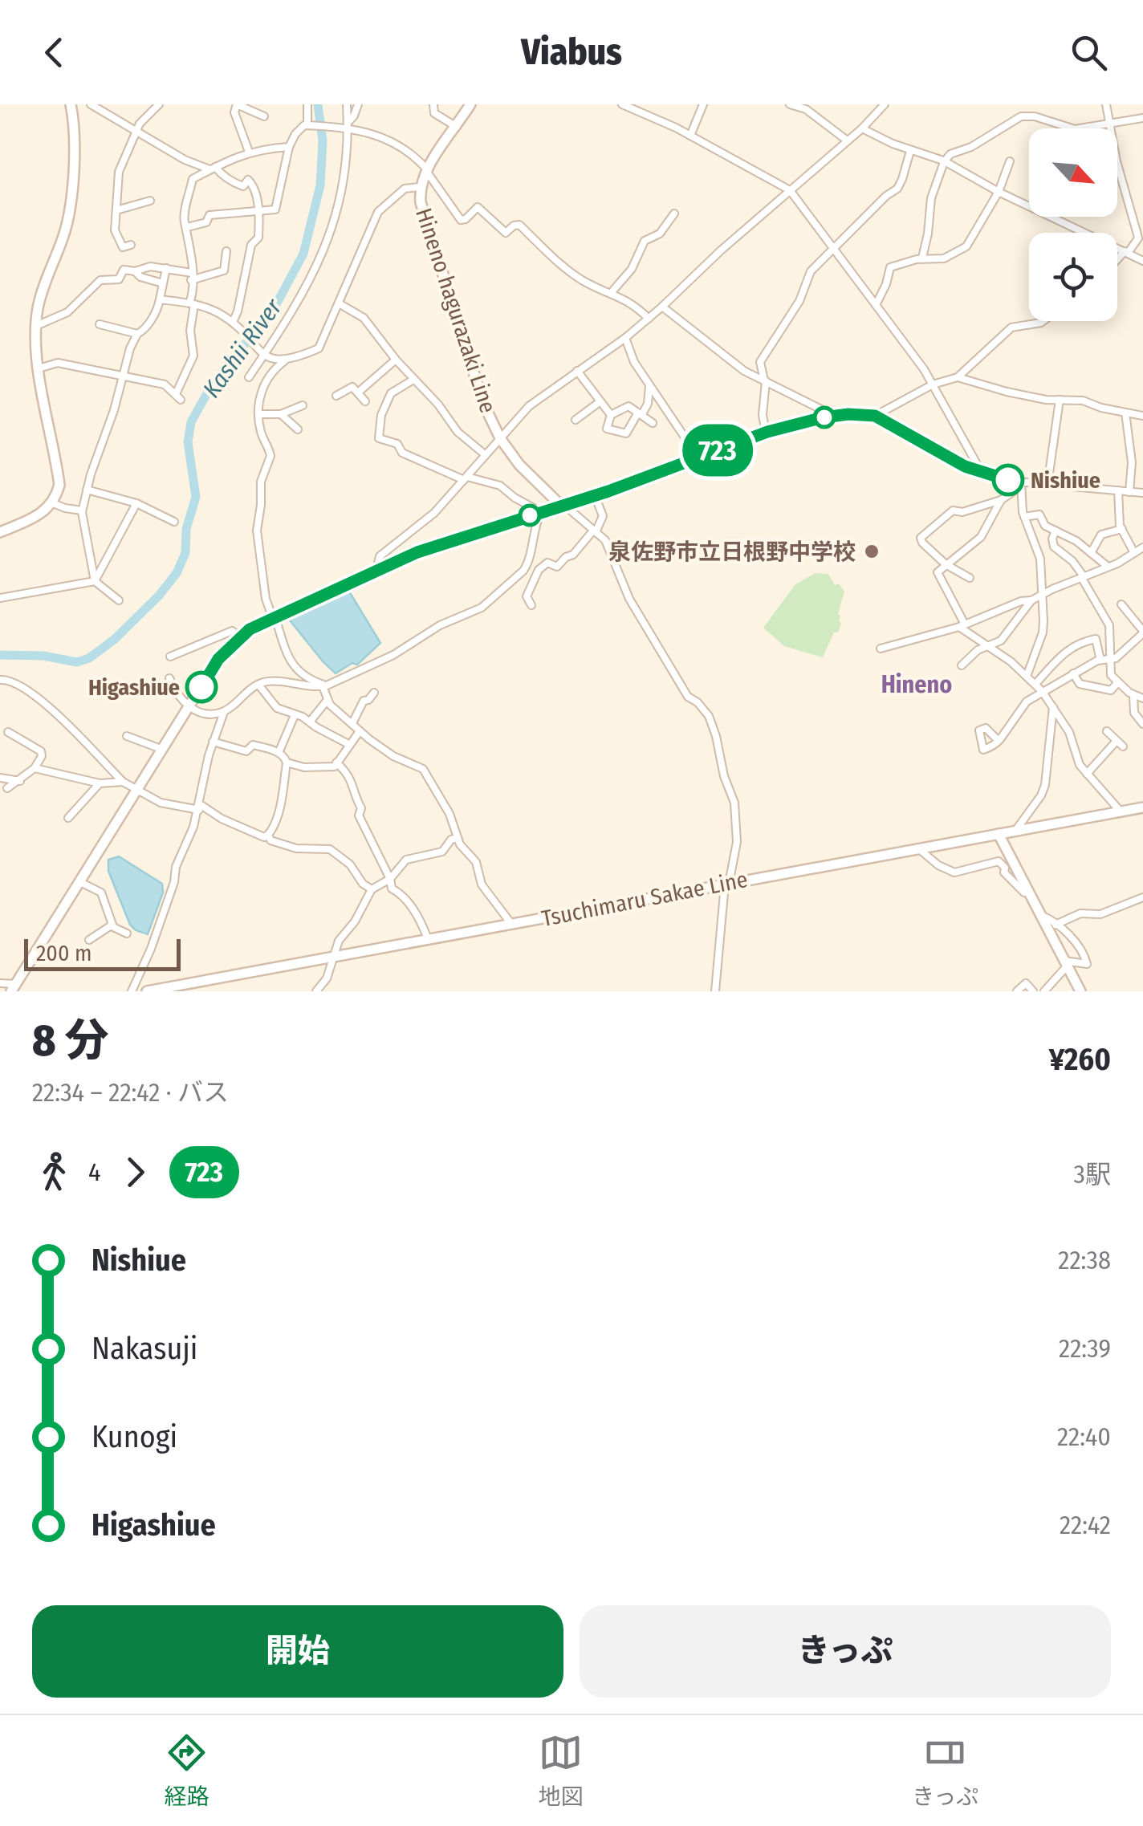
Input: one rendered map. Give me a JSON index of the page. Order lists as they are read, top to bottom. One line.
{"streets":{"main road":["Hineno hagurazaki Line","Tsuchimaru Sakae Line"]},"districts":["Hineno"],"water":["Kashii River"],"places":["Nishiue","泉佐野市立日根野中学校","Higashiue"],"lines":["bus line 723"],"scale_bar":"200 m","north":"bottom right","page":{"header":"Viabus","on_map":"723","scale":"200 m","heading":["8 分","22:34 – 22:42 · バス","¥260"],"legs":["4","723","3駅"],"list":[{"name":"Nishiue","value":"22:38"},{"name":"Nakasuji","value":"22:39"},{"name":"Kunogi","value":"22:40"},{"name":"Higashiue","value":"22:42"}],"buttons":["開始","きっぷ"],"tabs":["経路","地図","きっぷ"]}}
